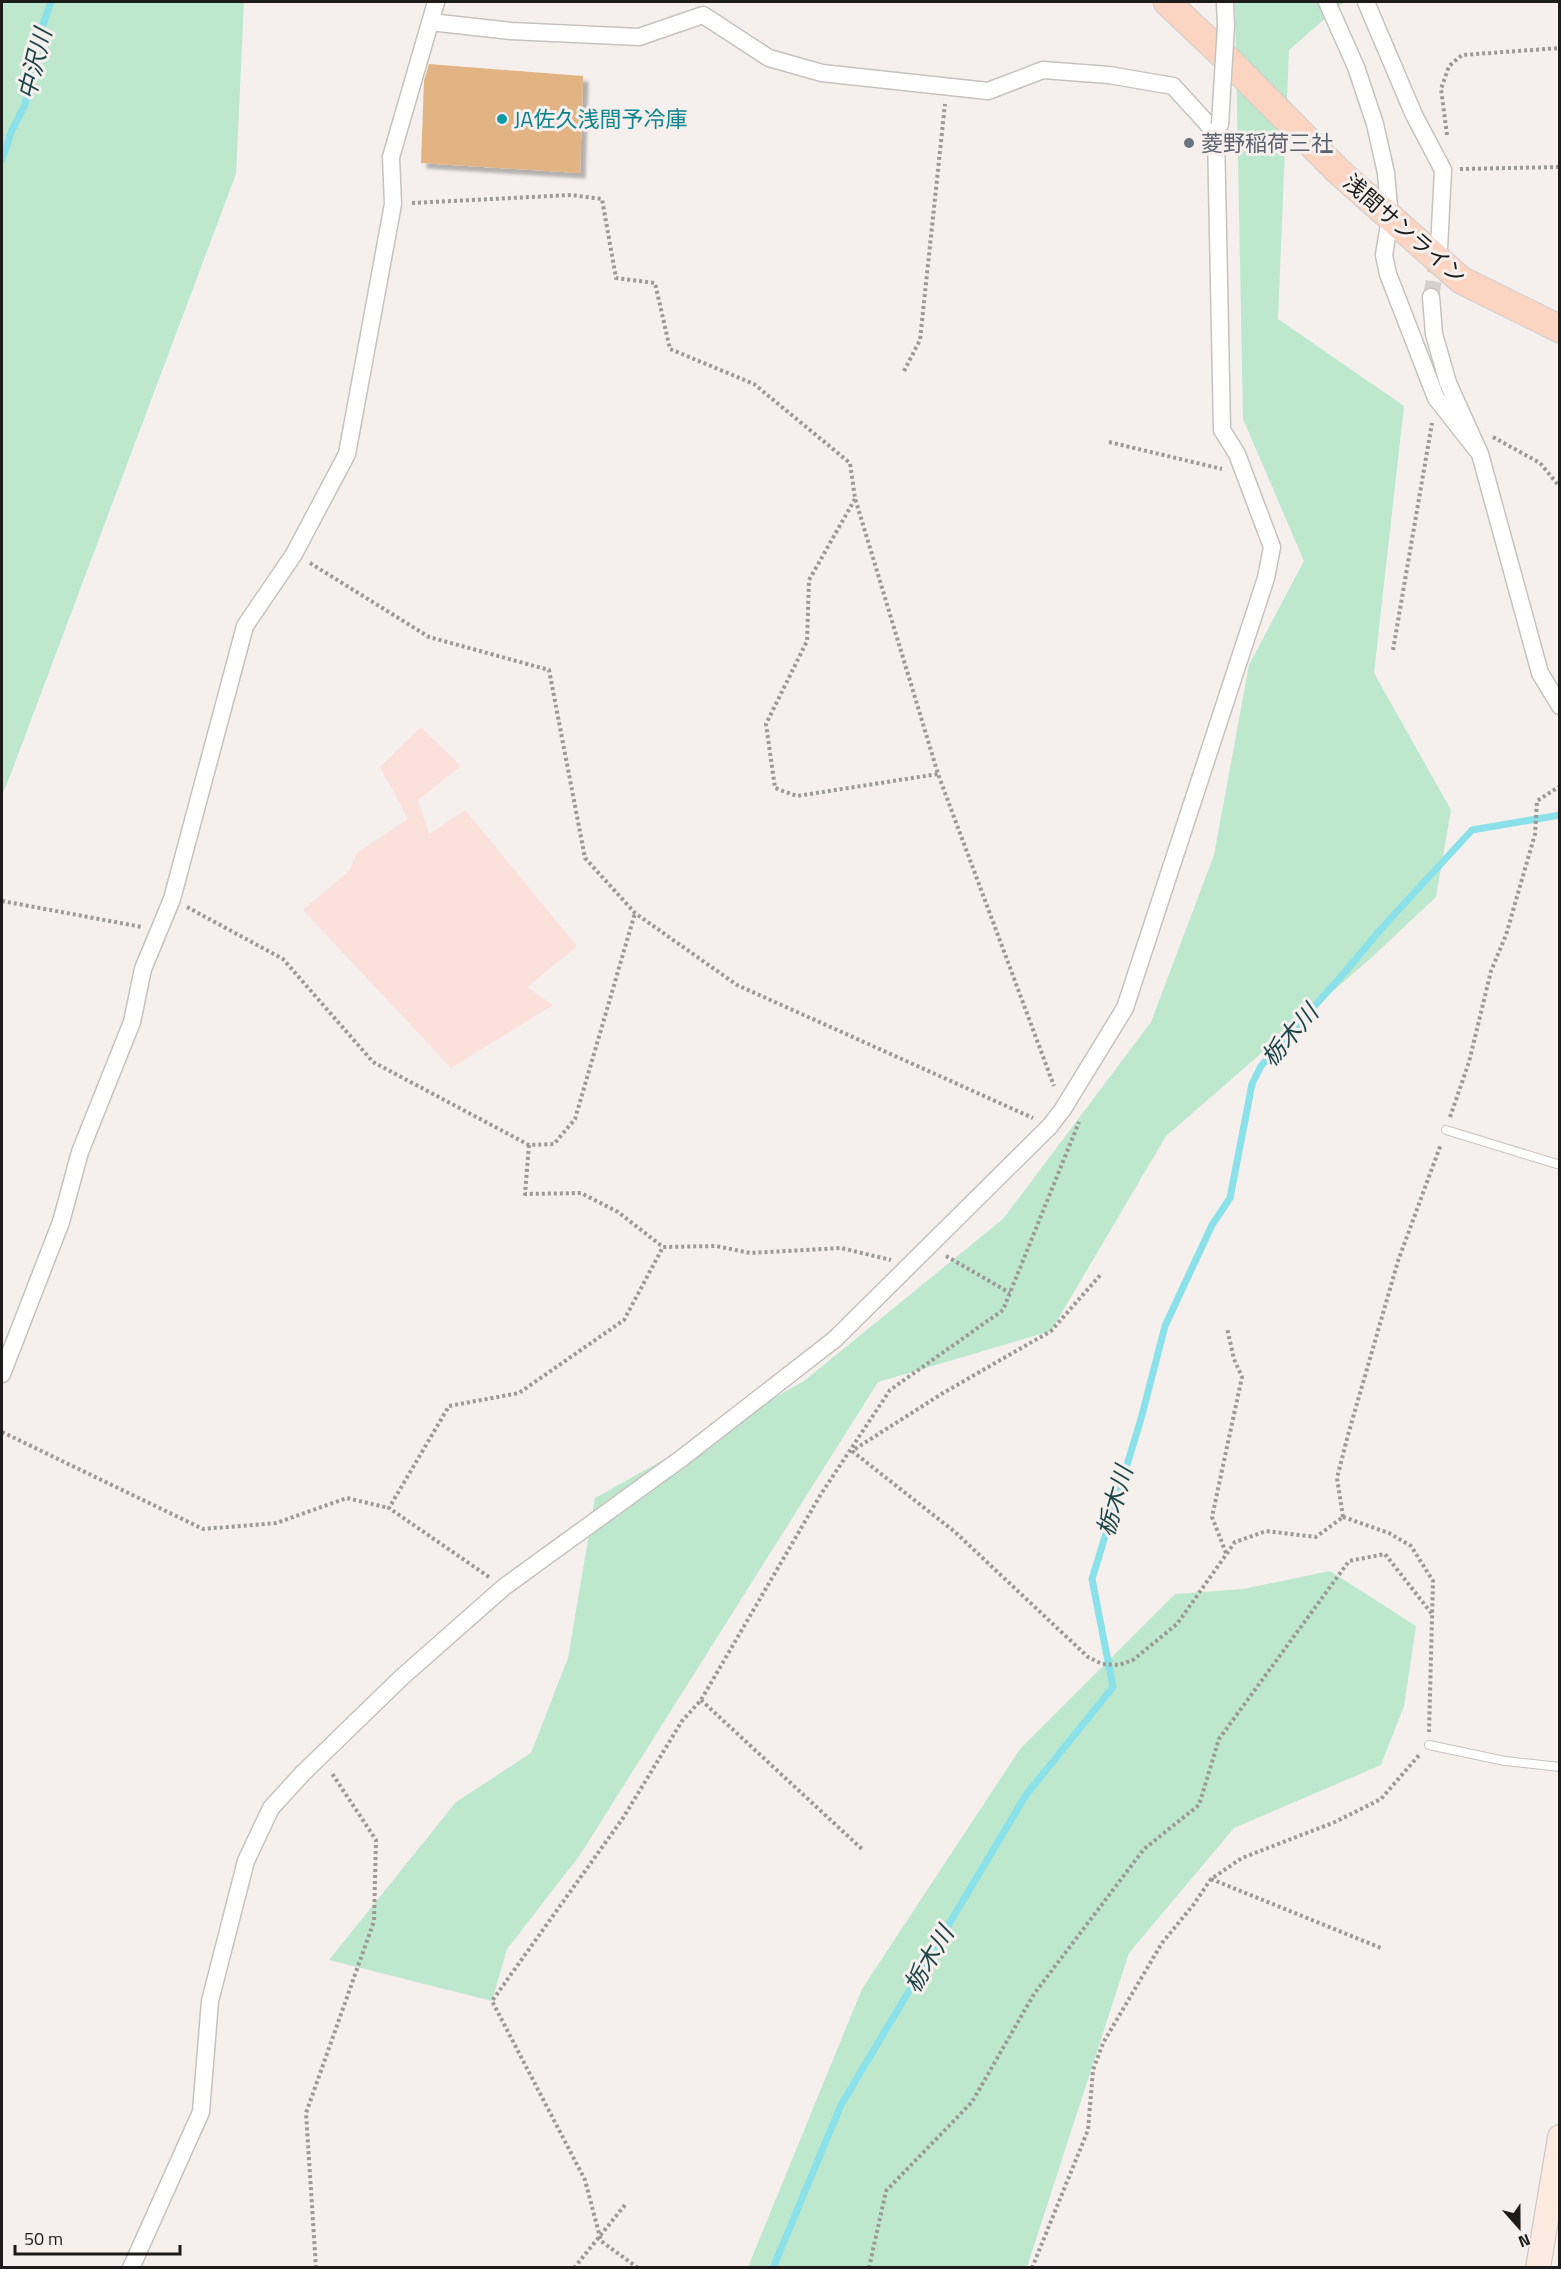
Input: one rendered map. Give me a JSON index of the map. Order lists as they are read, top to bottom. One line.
{"streets":{"main road":["浅間サンライン"]},"water":["中沢川","栃木川"],"places":["JA佐久浅間予冷庫","菱野稲荷三社"],"scale_bar":"50 m","north":"bottom"}
